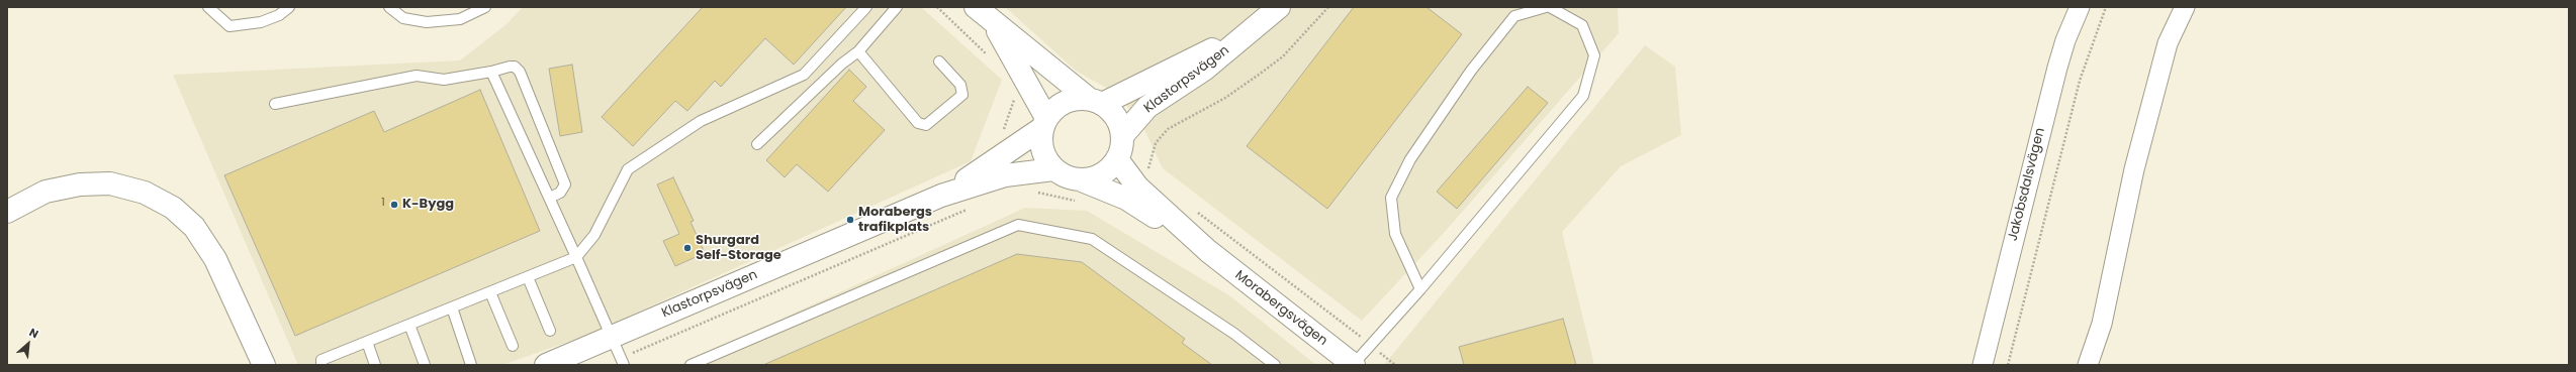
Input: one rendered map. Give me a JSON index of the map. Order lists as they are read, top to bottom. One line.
{"streets":{"main road":["Klastorpsvägen","Morabergsvägen"],"street":["Jakobsdalsvägen"]},"crossings":[["Klastorpsvägen","Morabergsvägen"]],"places":["K-Bygg","Morabergs trafikplats","Shurgard Self-Storage"],"house_numbers":["1"],"north":"top right"}
